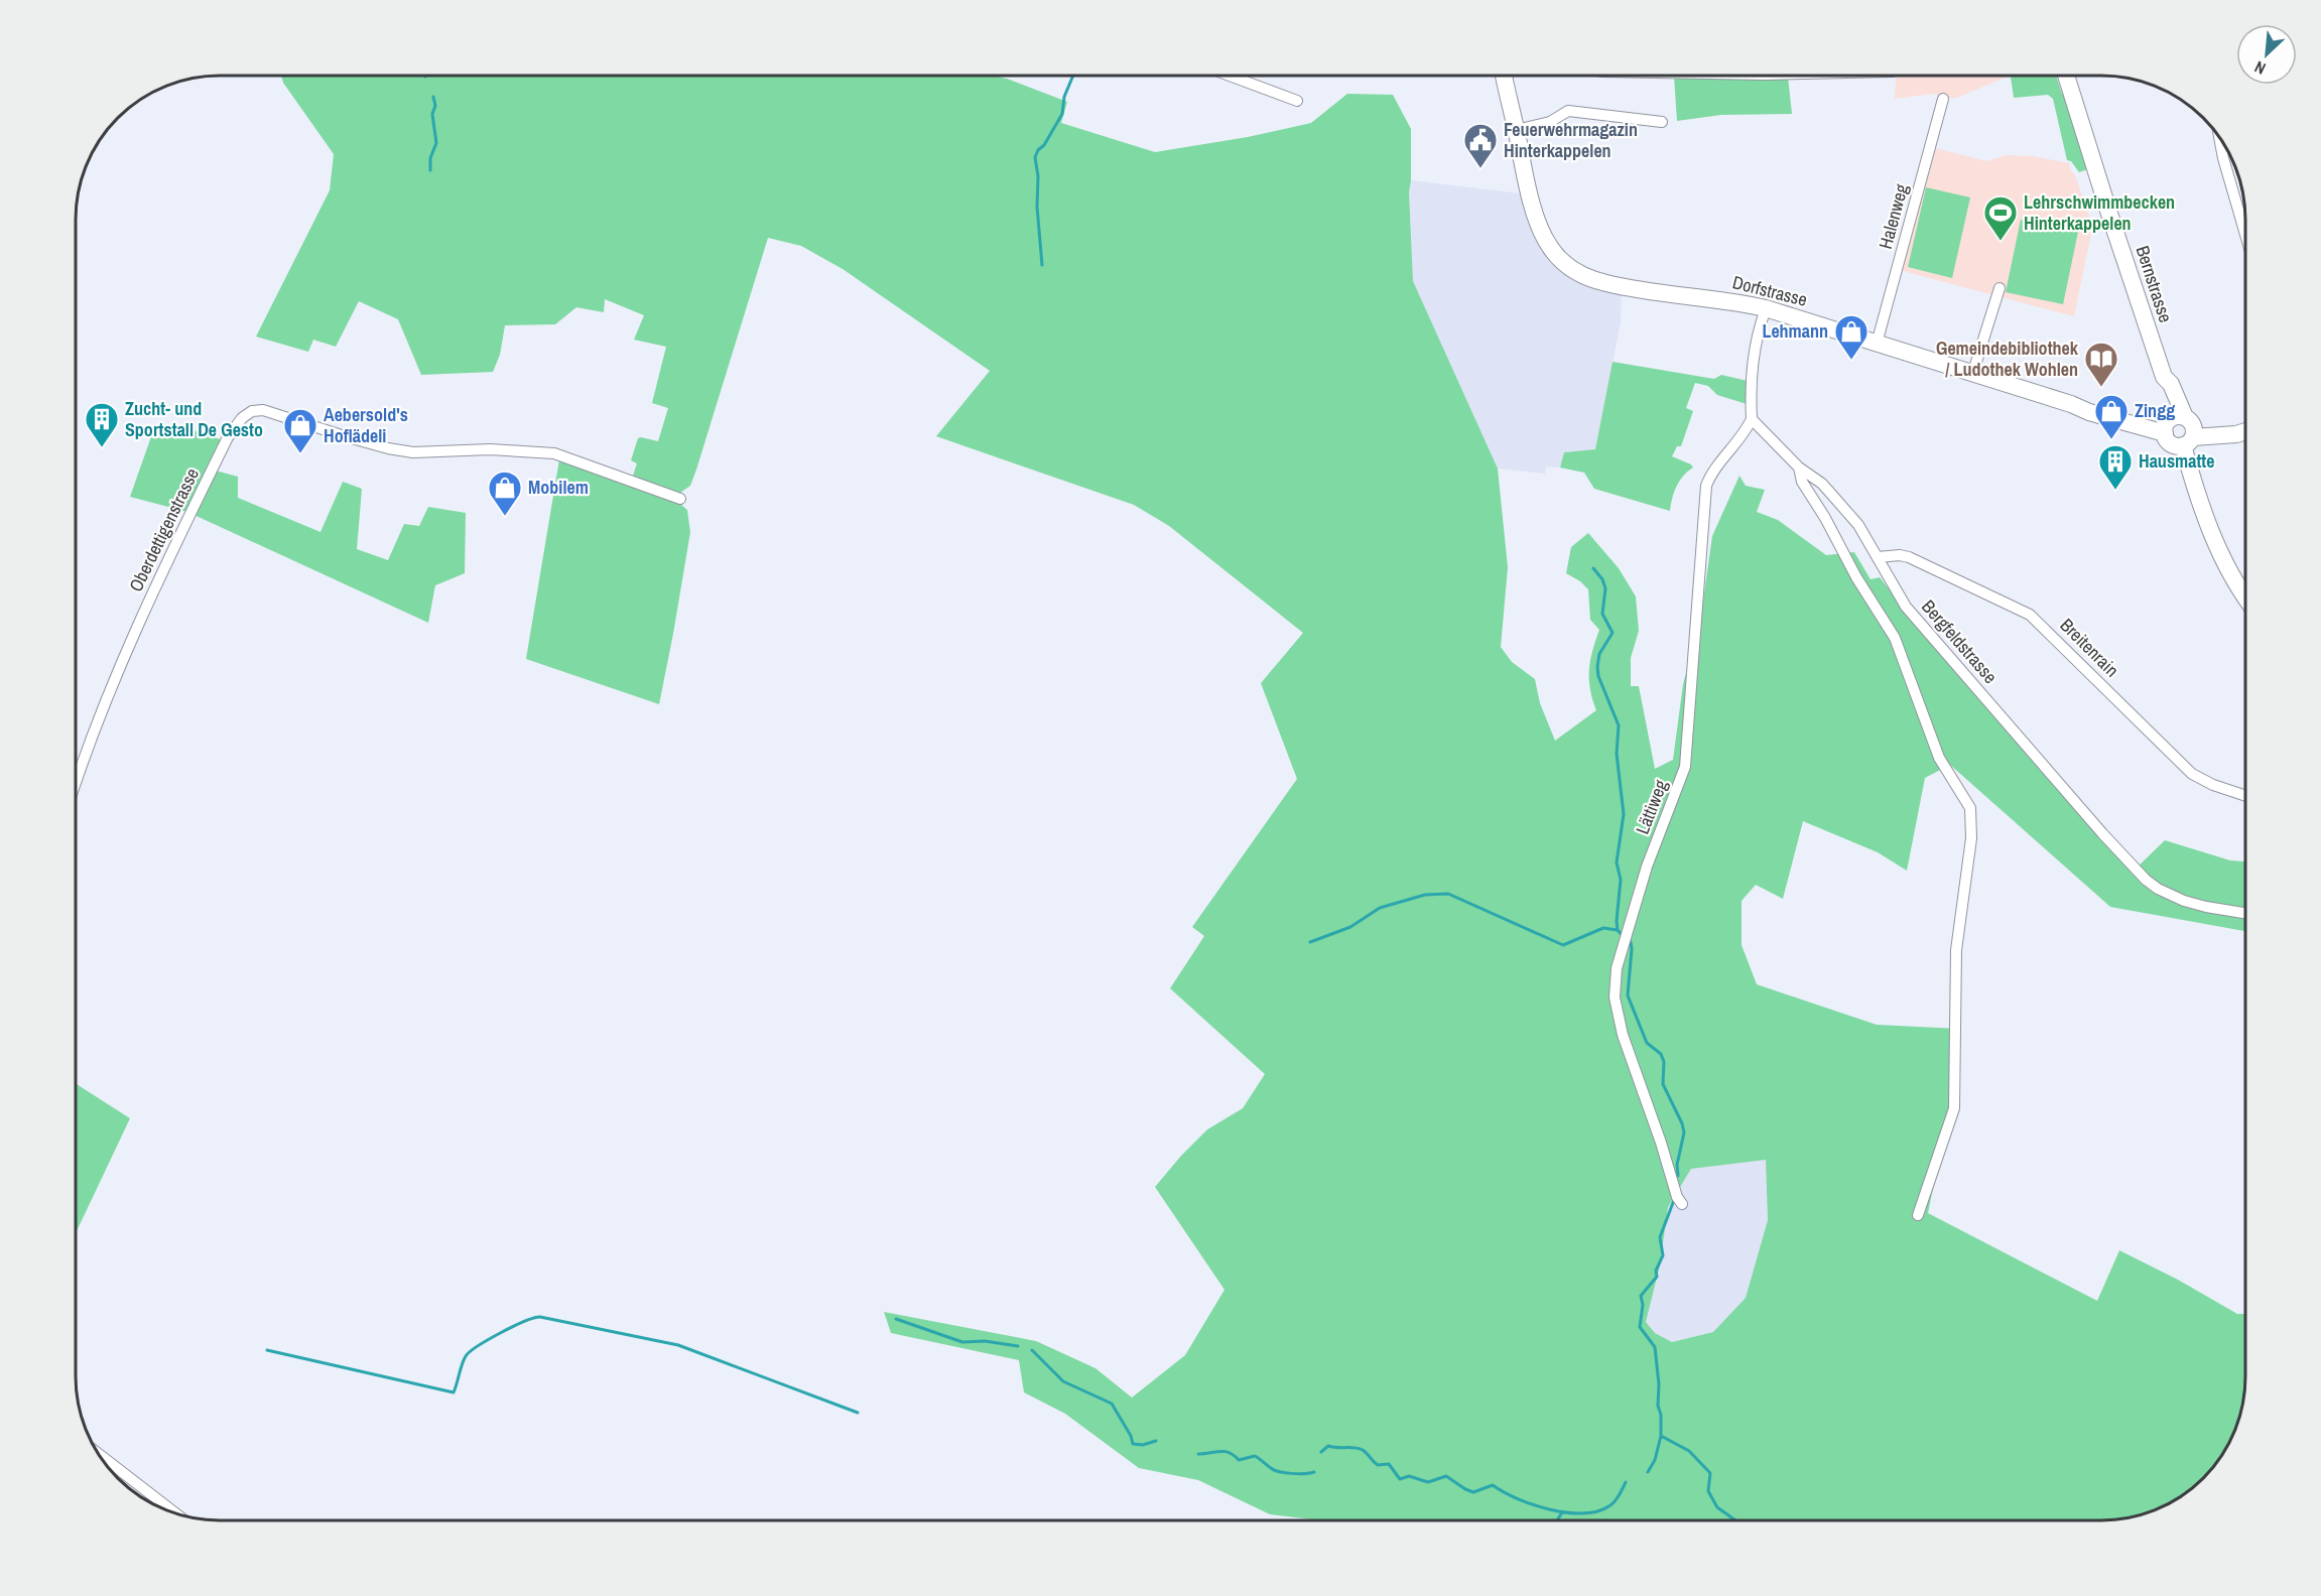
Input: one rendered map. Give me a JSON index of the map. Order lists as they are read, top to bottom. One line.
{"streets":{"street":["Halenweg","Bernstrasse","Dorfstrasse","Oberdettigenstrasse","Bergfeldstrasse","Breitenrain","Lättiweg"]},"crossings":[["Halenweg","Dorfstrasse"],["Bernstrasse","Dorfstrasse"],["Bergfeldstrasse","Breitenrain"],["Bergfeldstrasse","Lättiweg"]],"places":{"public building":["Feuerwehrmagazin Hinterkappelen"],"sports":["Lehrschwimmbecken Hinterkappelen"],"shop":["Lehmann","Zingg","Aebersold's Hoflädeli","Mobilem"],"library":["Gemeindebibliothek / Ludothek Wohlen"],"building":["Zucht- und Sportstall De Gesto","Hausmatte"]},"north":"bottom left"}
